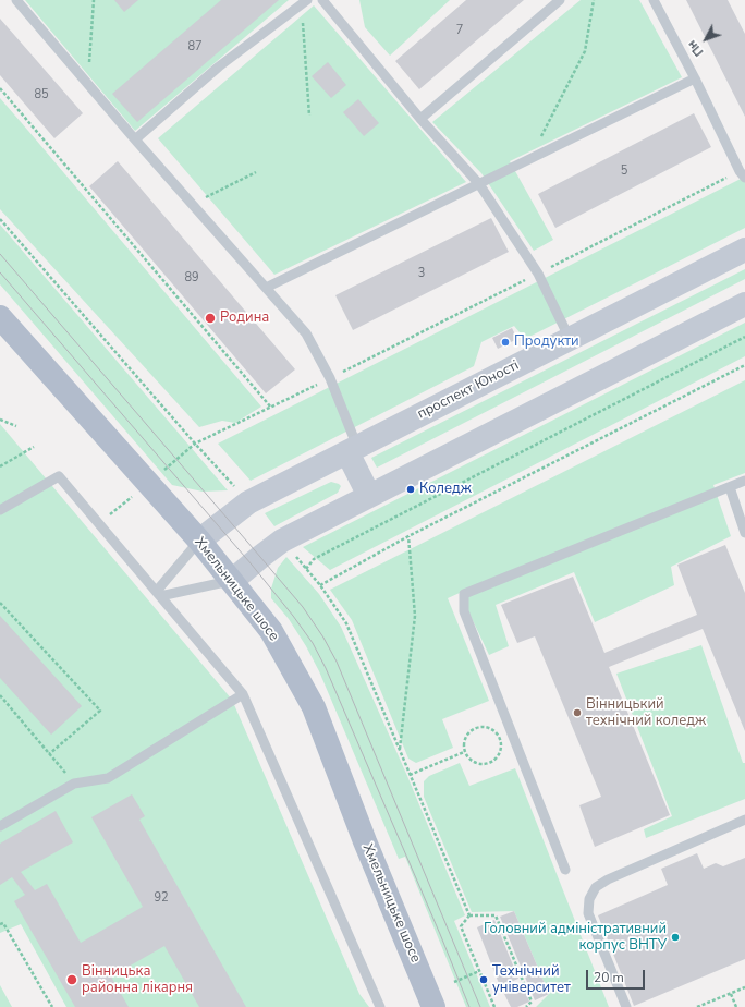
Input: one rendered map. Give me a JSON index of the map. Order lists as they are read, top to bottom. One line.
{"streets":{"main road":["проспект Юності","Хмельницьке шосе"]},"crossings":[["проспект Юності","Хмельницьке шосе"]],"places":["Родина","Продукти","Коледж","Вінницький технічний коледж","Головний адміністративний корпус ВНТУ","Вінницька районна лікарня","Технічний університет"],"house_numbers":["7","87","85","5","3","89","92"],"scale_bar":"20 m","north":"bottom left"}
